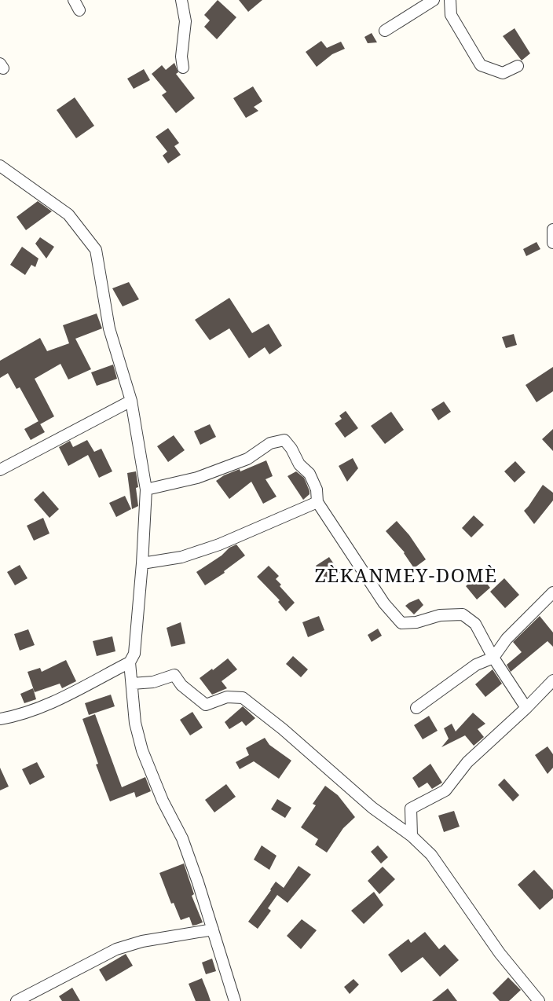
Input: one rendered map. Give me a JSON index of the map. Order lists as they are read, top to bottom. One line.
{"districts":["ZÈKANMEY-DOMÈ"]}
